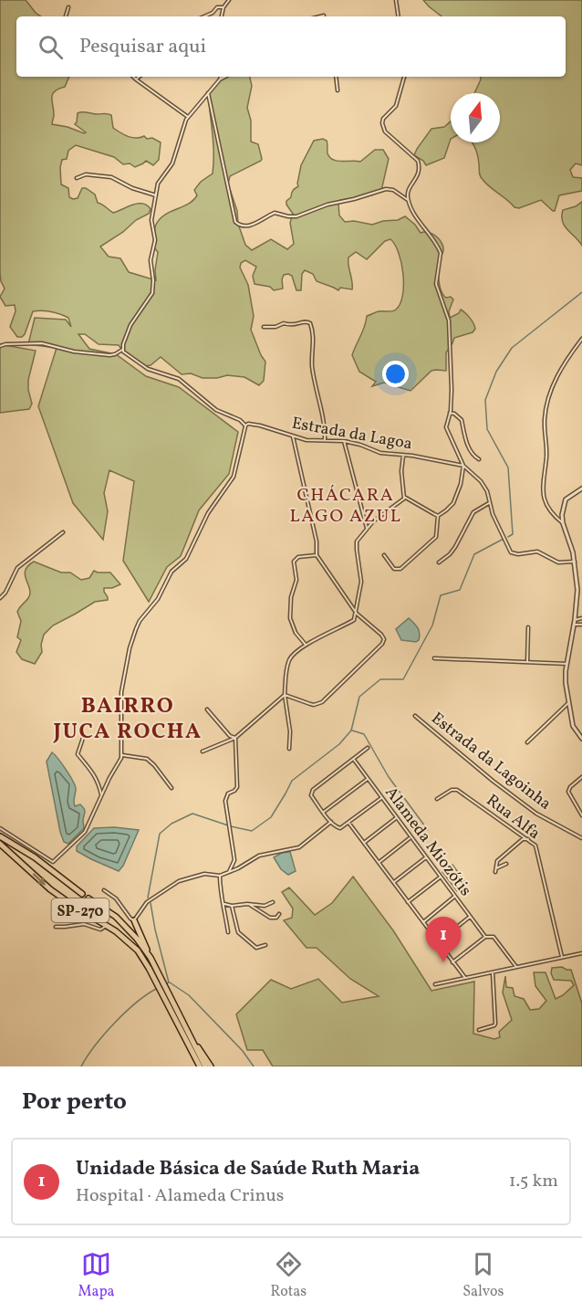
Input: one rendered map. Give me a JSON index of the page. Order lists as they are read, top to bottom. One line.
{"streets":{"highway":["SP-270"],"street":["Estrada da Lagoa","Estrada da Lagoinha","Rua Alfa","Alameda Miozótis"]},"districts":["CHÁCARA LAGO AZUL","BAIRRO JUCA ROCHA"],"north":"top","page":{"search":"Pesquisar aqui","pins":"1","heading":"Por perto","list":[{"mark":"1","name":"Unidade Básica de Saúde Ruth Maria","note":"Hospital · Alameda Crinus","value":"1.5 km"}],"nav":["Mapa","Rotas","Salvos"]}}
